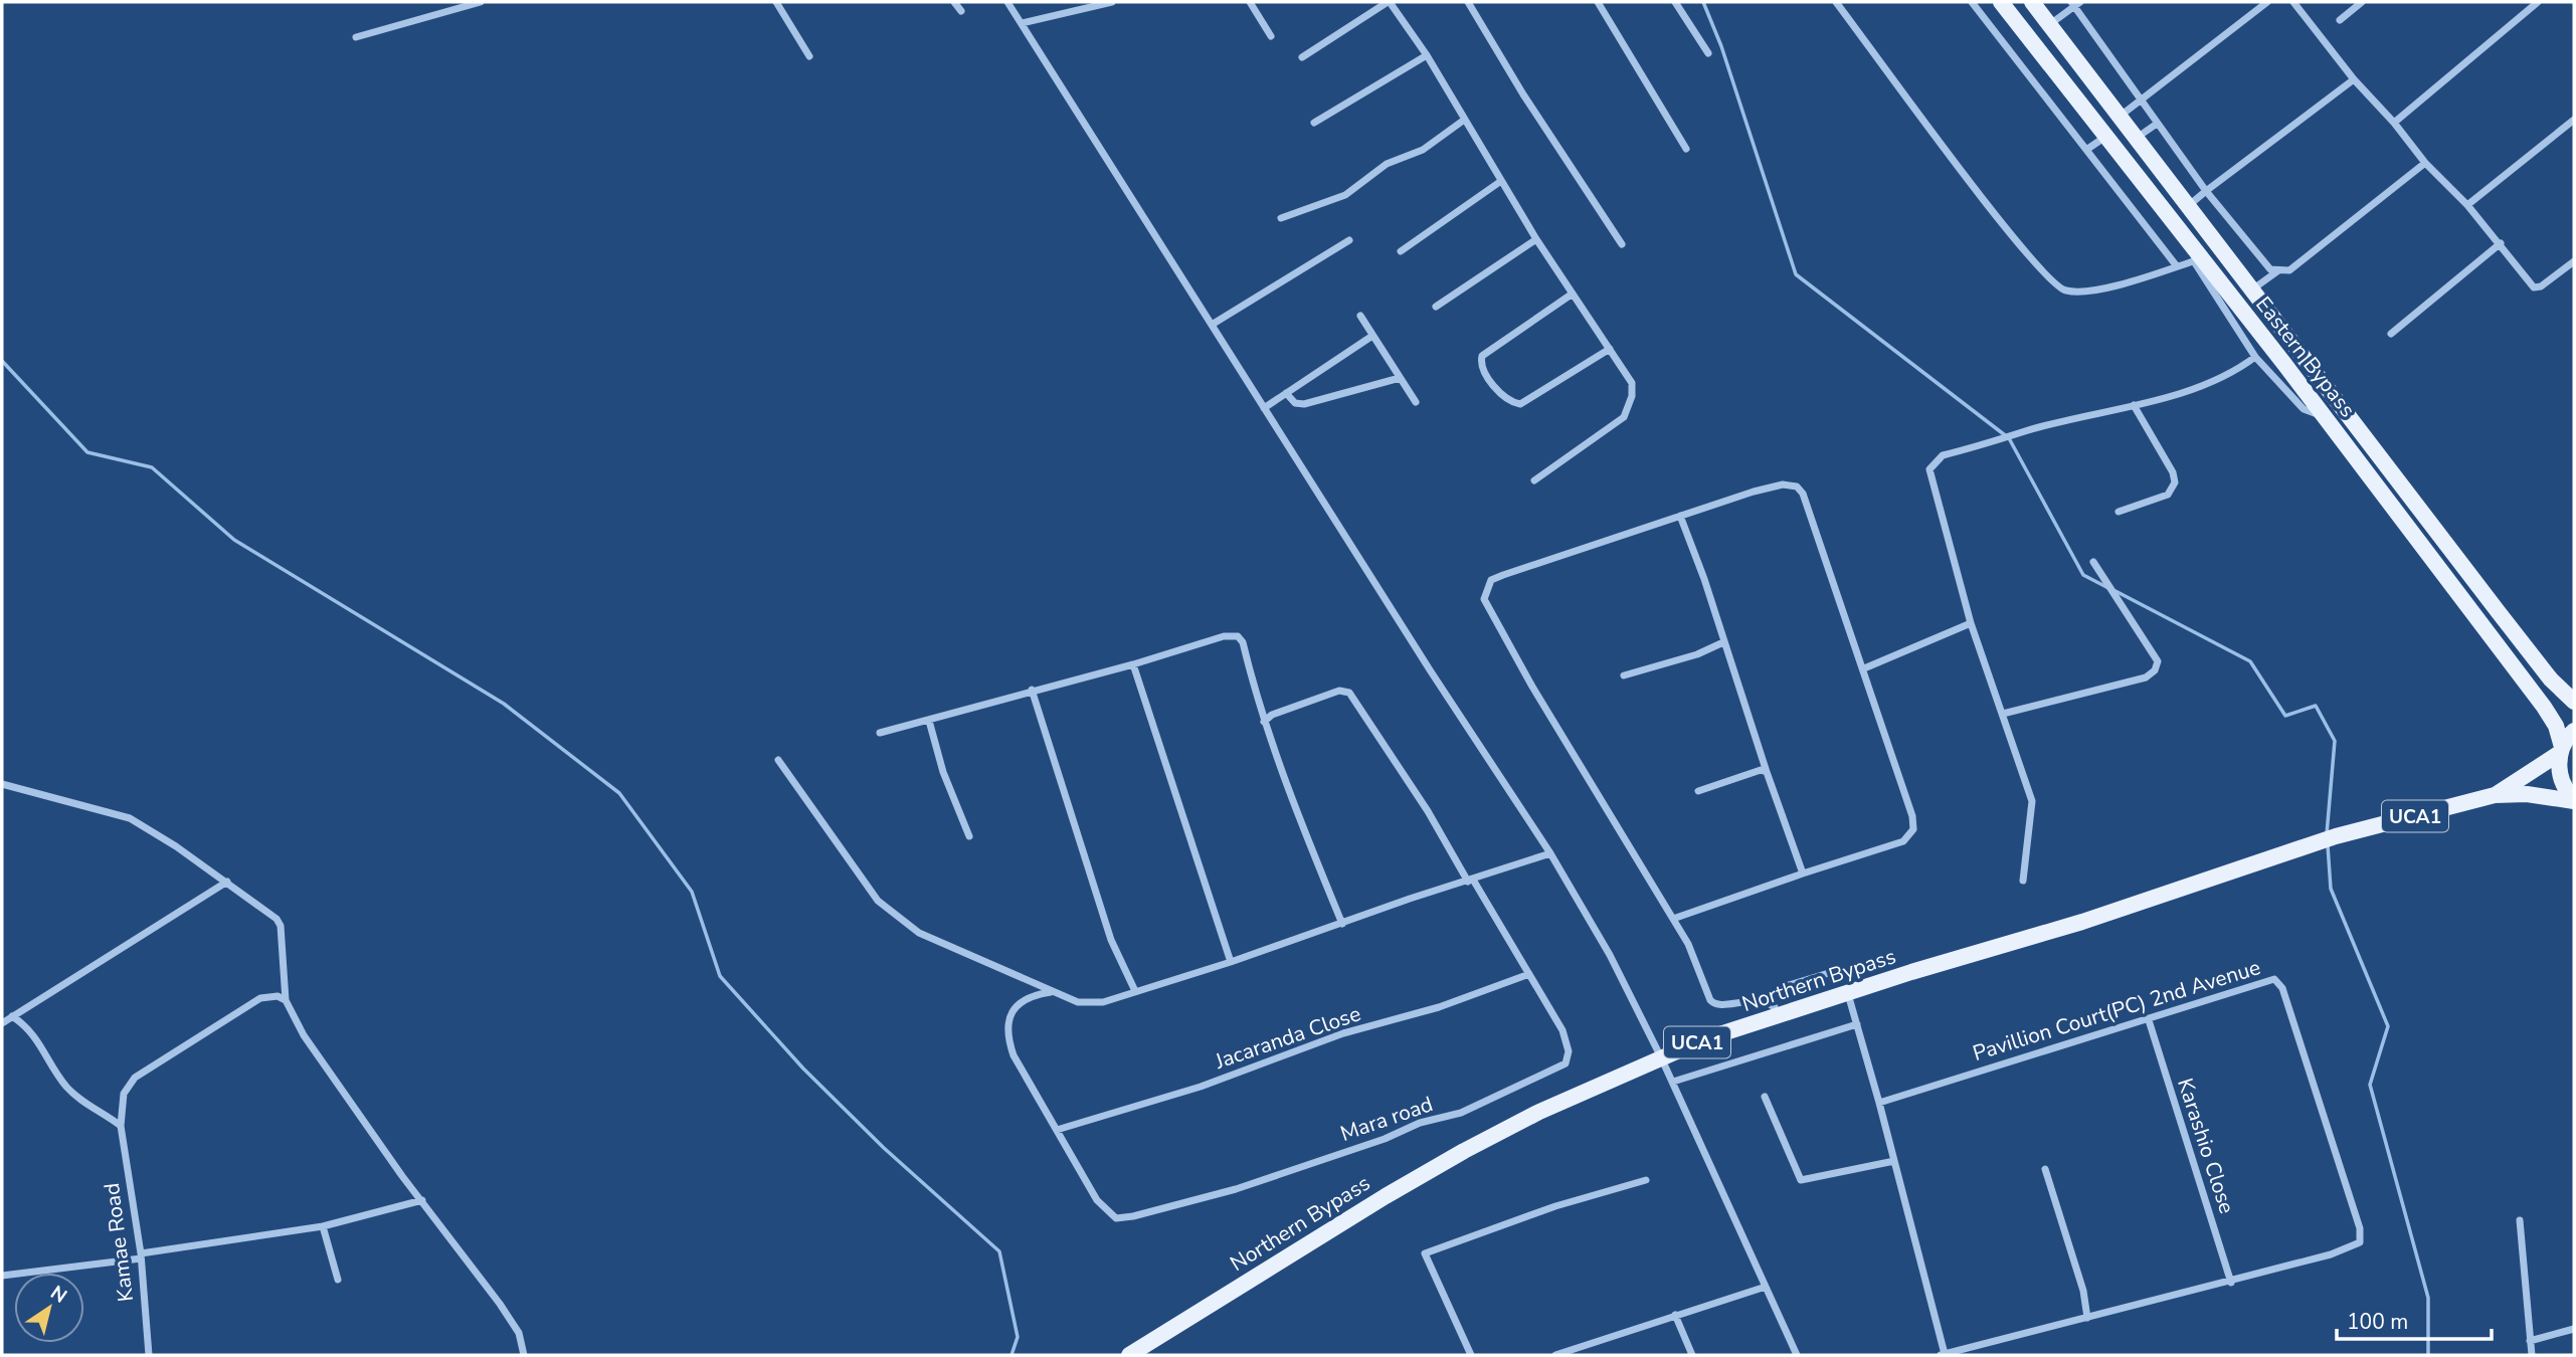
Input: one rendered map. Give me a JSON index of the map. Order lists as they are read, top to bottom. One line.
{"streets":{"main road":["Eastern Bypass","UCA1","Northern Bypass"],"street":["Pavillion Court(PC) 2nd Avenue","Jacaranda Close","Mara road","Karashio Close","Kamae Road"]},"crossings":[["Eastern Bypass","UCA1"],["UCA1","Northern Bypass"],["Pavillion Court(PC) 2nd Avenue","Karashio Close"],["Jacaranda Close","Mara road"]],"scale_bar":"100 m","north":"top right"}
